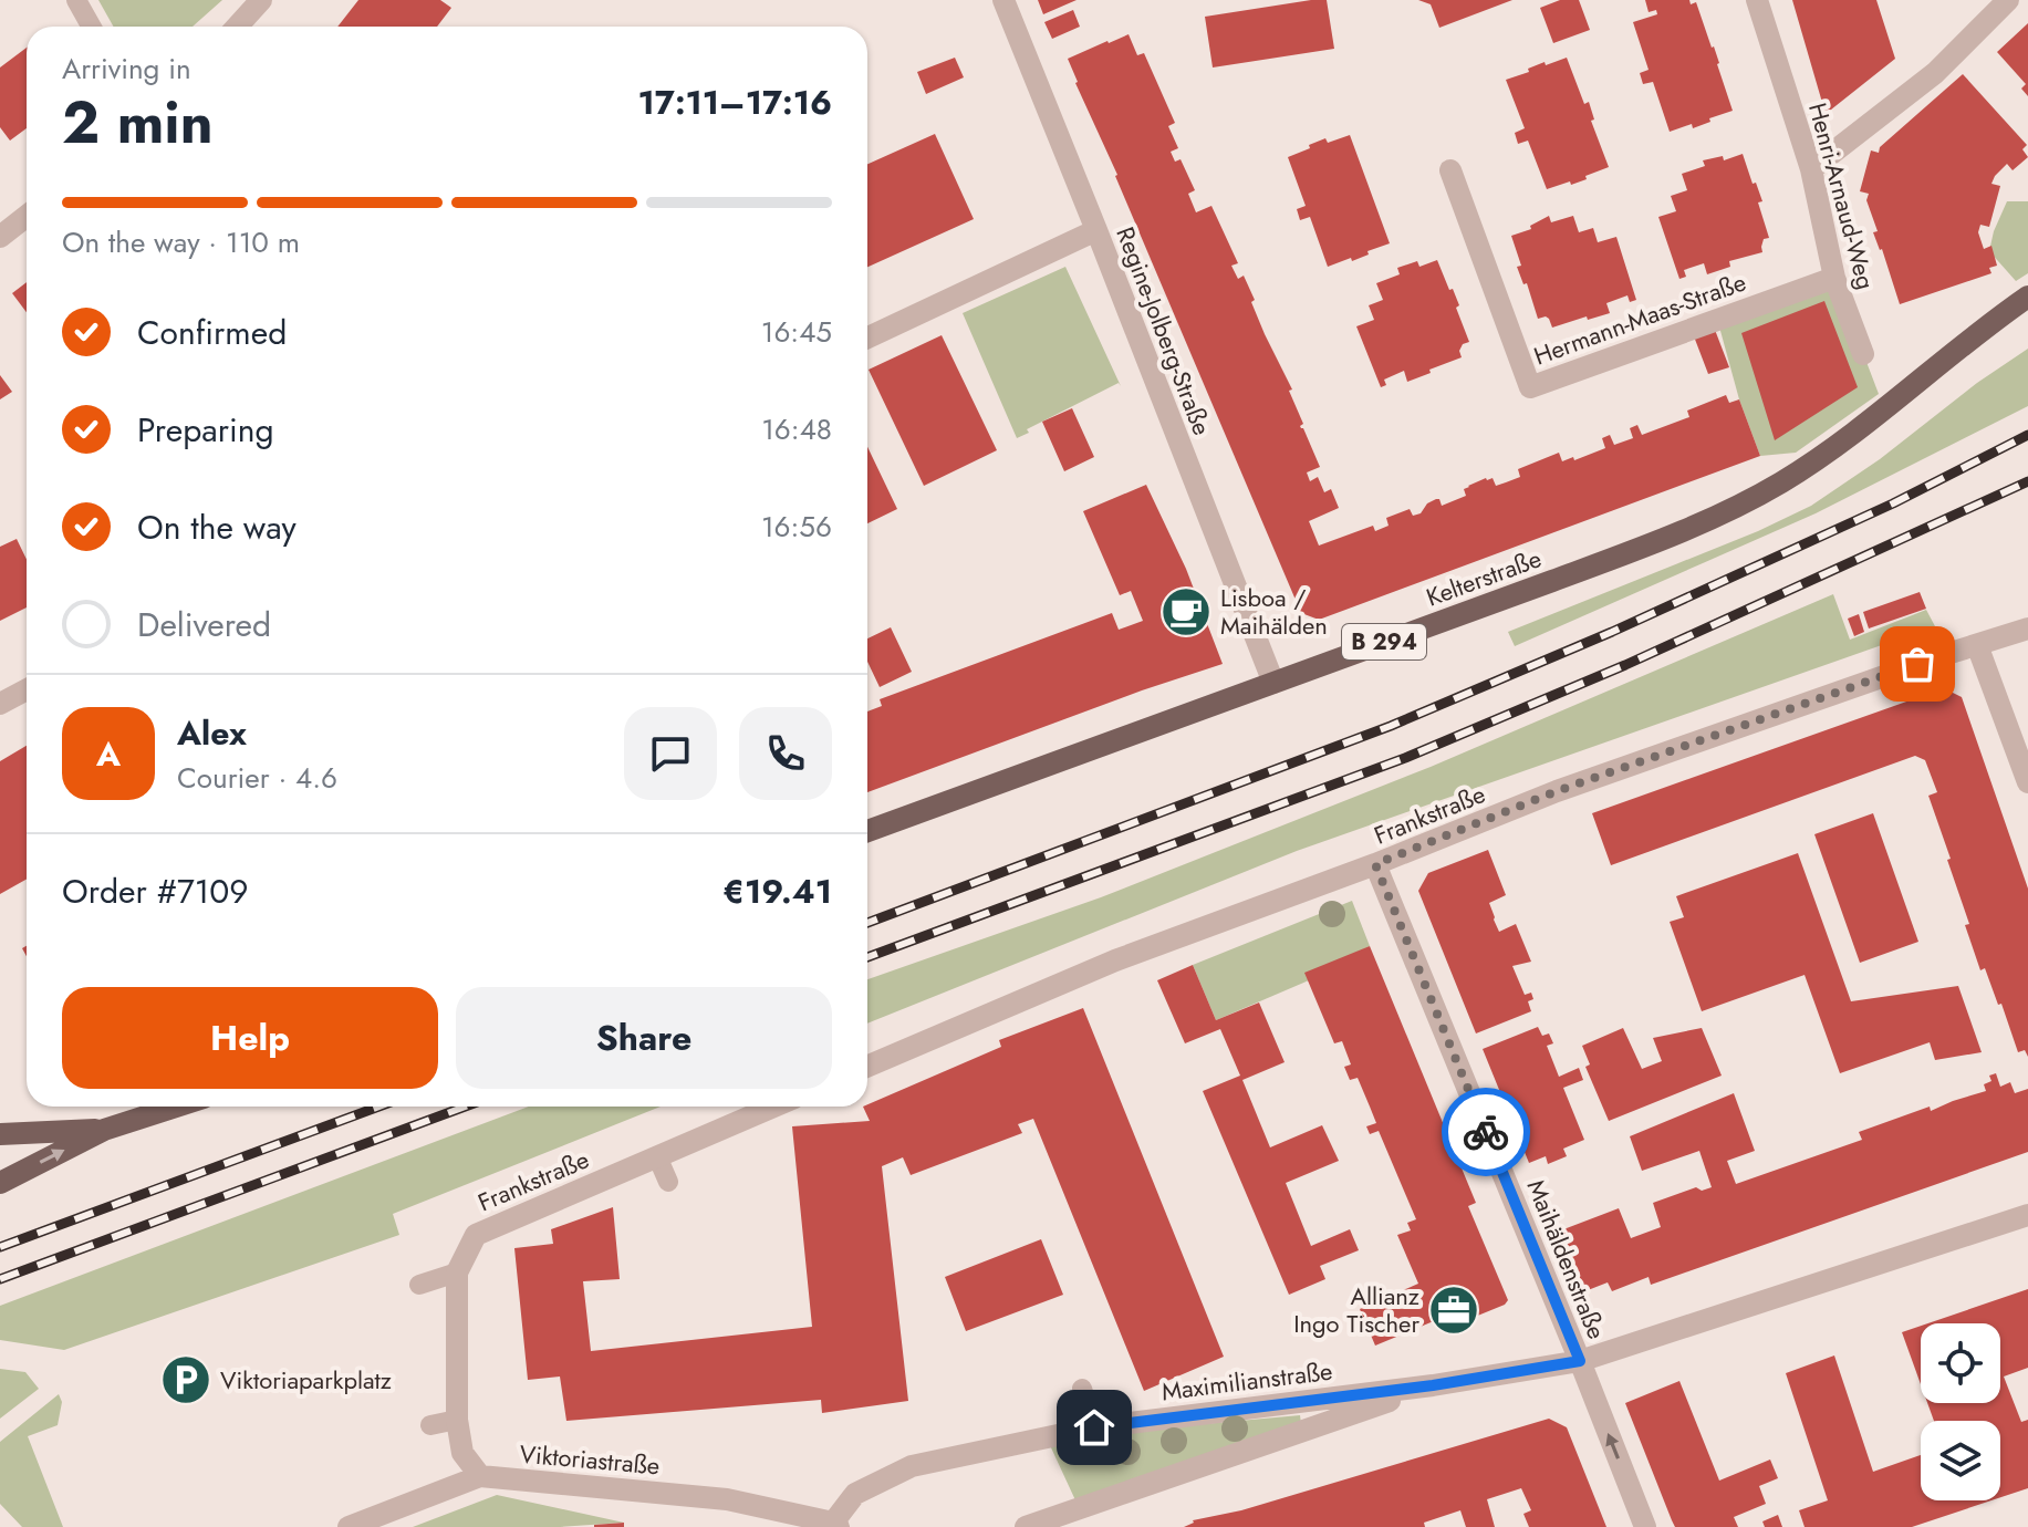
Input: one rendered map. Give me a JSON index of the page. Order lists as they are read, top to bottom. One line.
{"streets":{"main road":["Kelterstraße","B 294"],"street":["Henri-Arnaud-Weg","Hermann-Maas-Straße","Regine-Jolberg-Straße","Frankstraße","Maihäldenstraße","Maximilianstraße","Viktoriastraße"]},"crossings":[["Henri-Arnaud-Weg","Hermann-Maas-Straße"],["Regine-Jolberg-Straße","Kelterstraße"],["Frankstraße","Maihäldenstraße"],["Frankstraße","Viktoriastraße"],["Maihäldenstraße","Maximilianstraße"],["Maximilianstraße","Viktoriastraße"]],"places":{"cafe":["Lisboa / Maihälden"],"office":["Allianz Ingo Tischer"],"parking":["Viktoriaparkplatz"]},"page":{"heading":["2 min","Arriving in","17:11–17:16"],"panel":["Alex","Courier · 4.6","Order #7109","€19.41"],"bar":"On the way · 110 m","list":[["Confirmed","16:45"],["Preparing","16:48"],["On the way","16:56"],"Delivered"],"round":"A","buttons":["Help","Share"]}}
